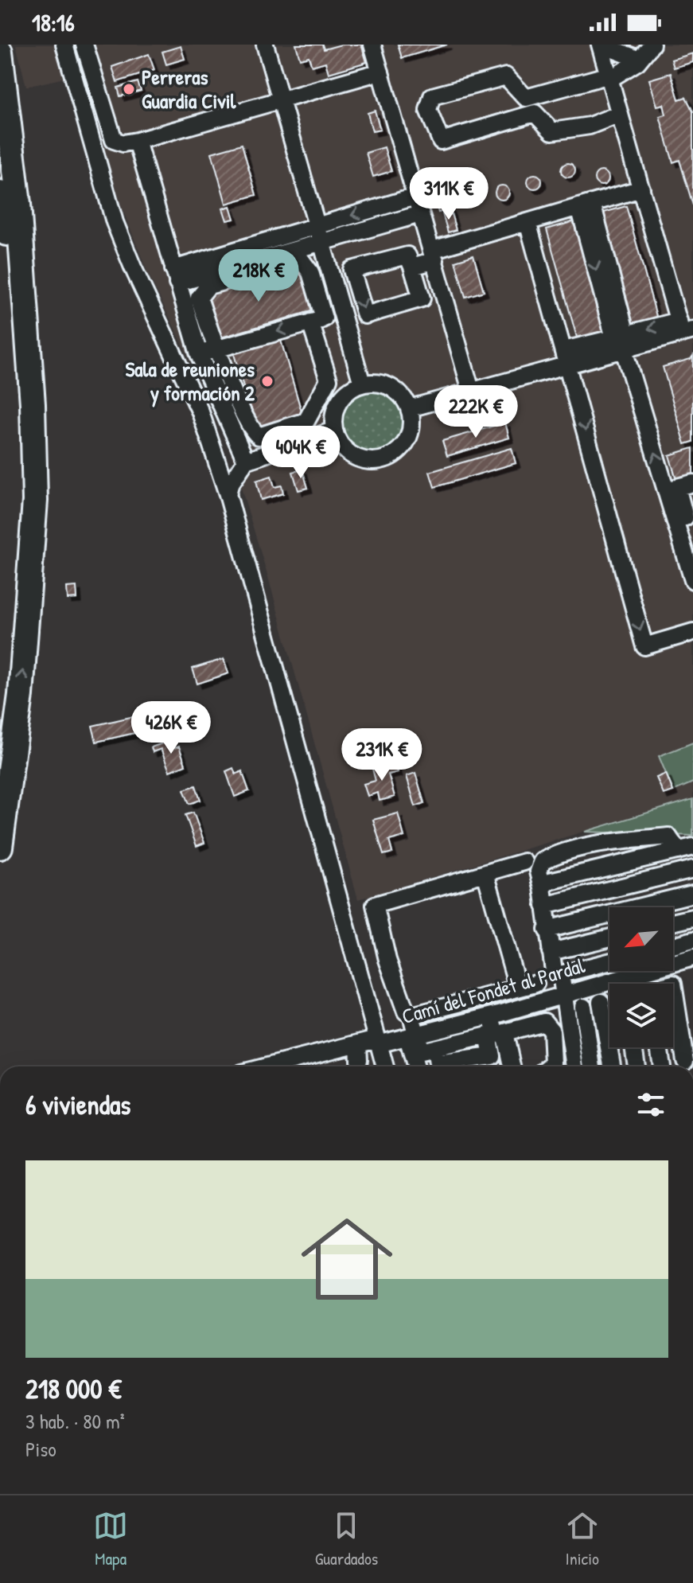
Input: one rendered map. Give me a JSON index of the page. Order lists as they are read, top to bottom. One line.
{"streets":{"street":["Camí del Fondet al Pardal"]},"places":["Perreras Guardia Civil","Sala de reuniones y formación 2"],"north":"bottom left","page":{"status":"18:16","price":["311K €","218K €","222K €","404K €","426K €","231K €"],"heading":"6 viviendas","list":[{"name":"218 000 €","note":"3 hab. · 80 m² · Piso"}],"tabs":["Mapa","Guardados","Inicio"]}}
